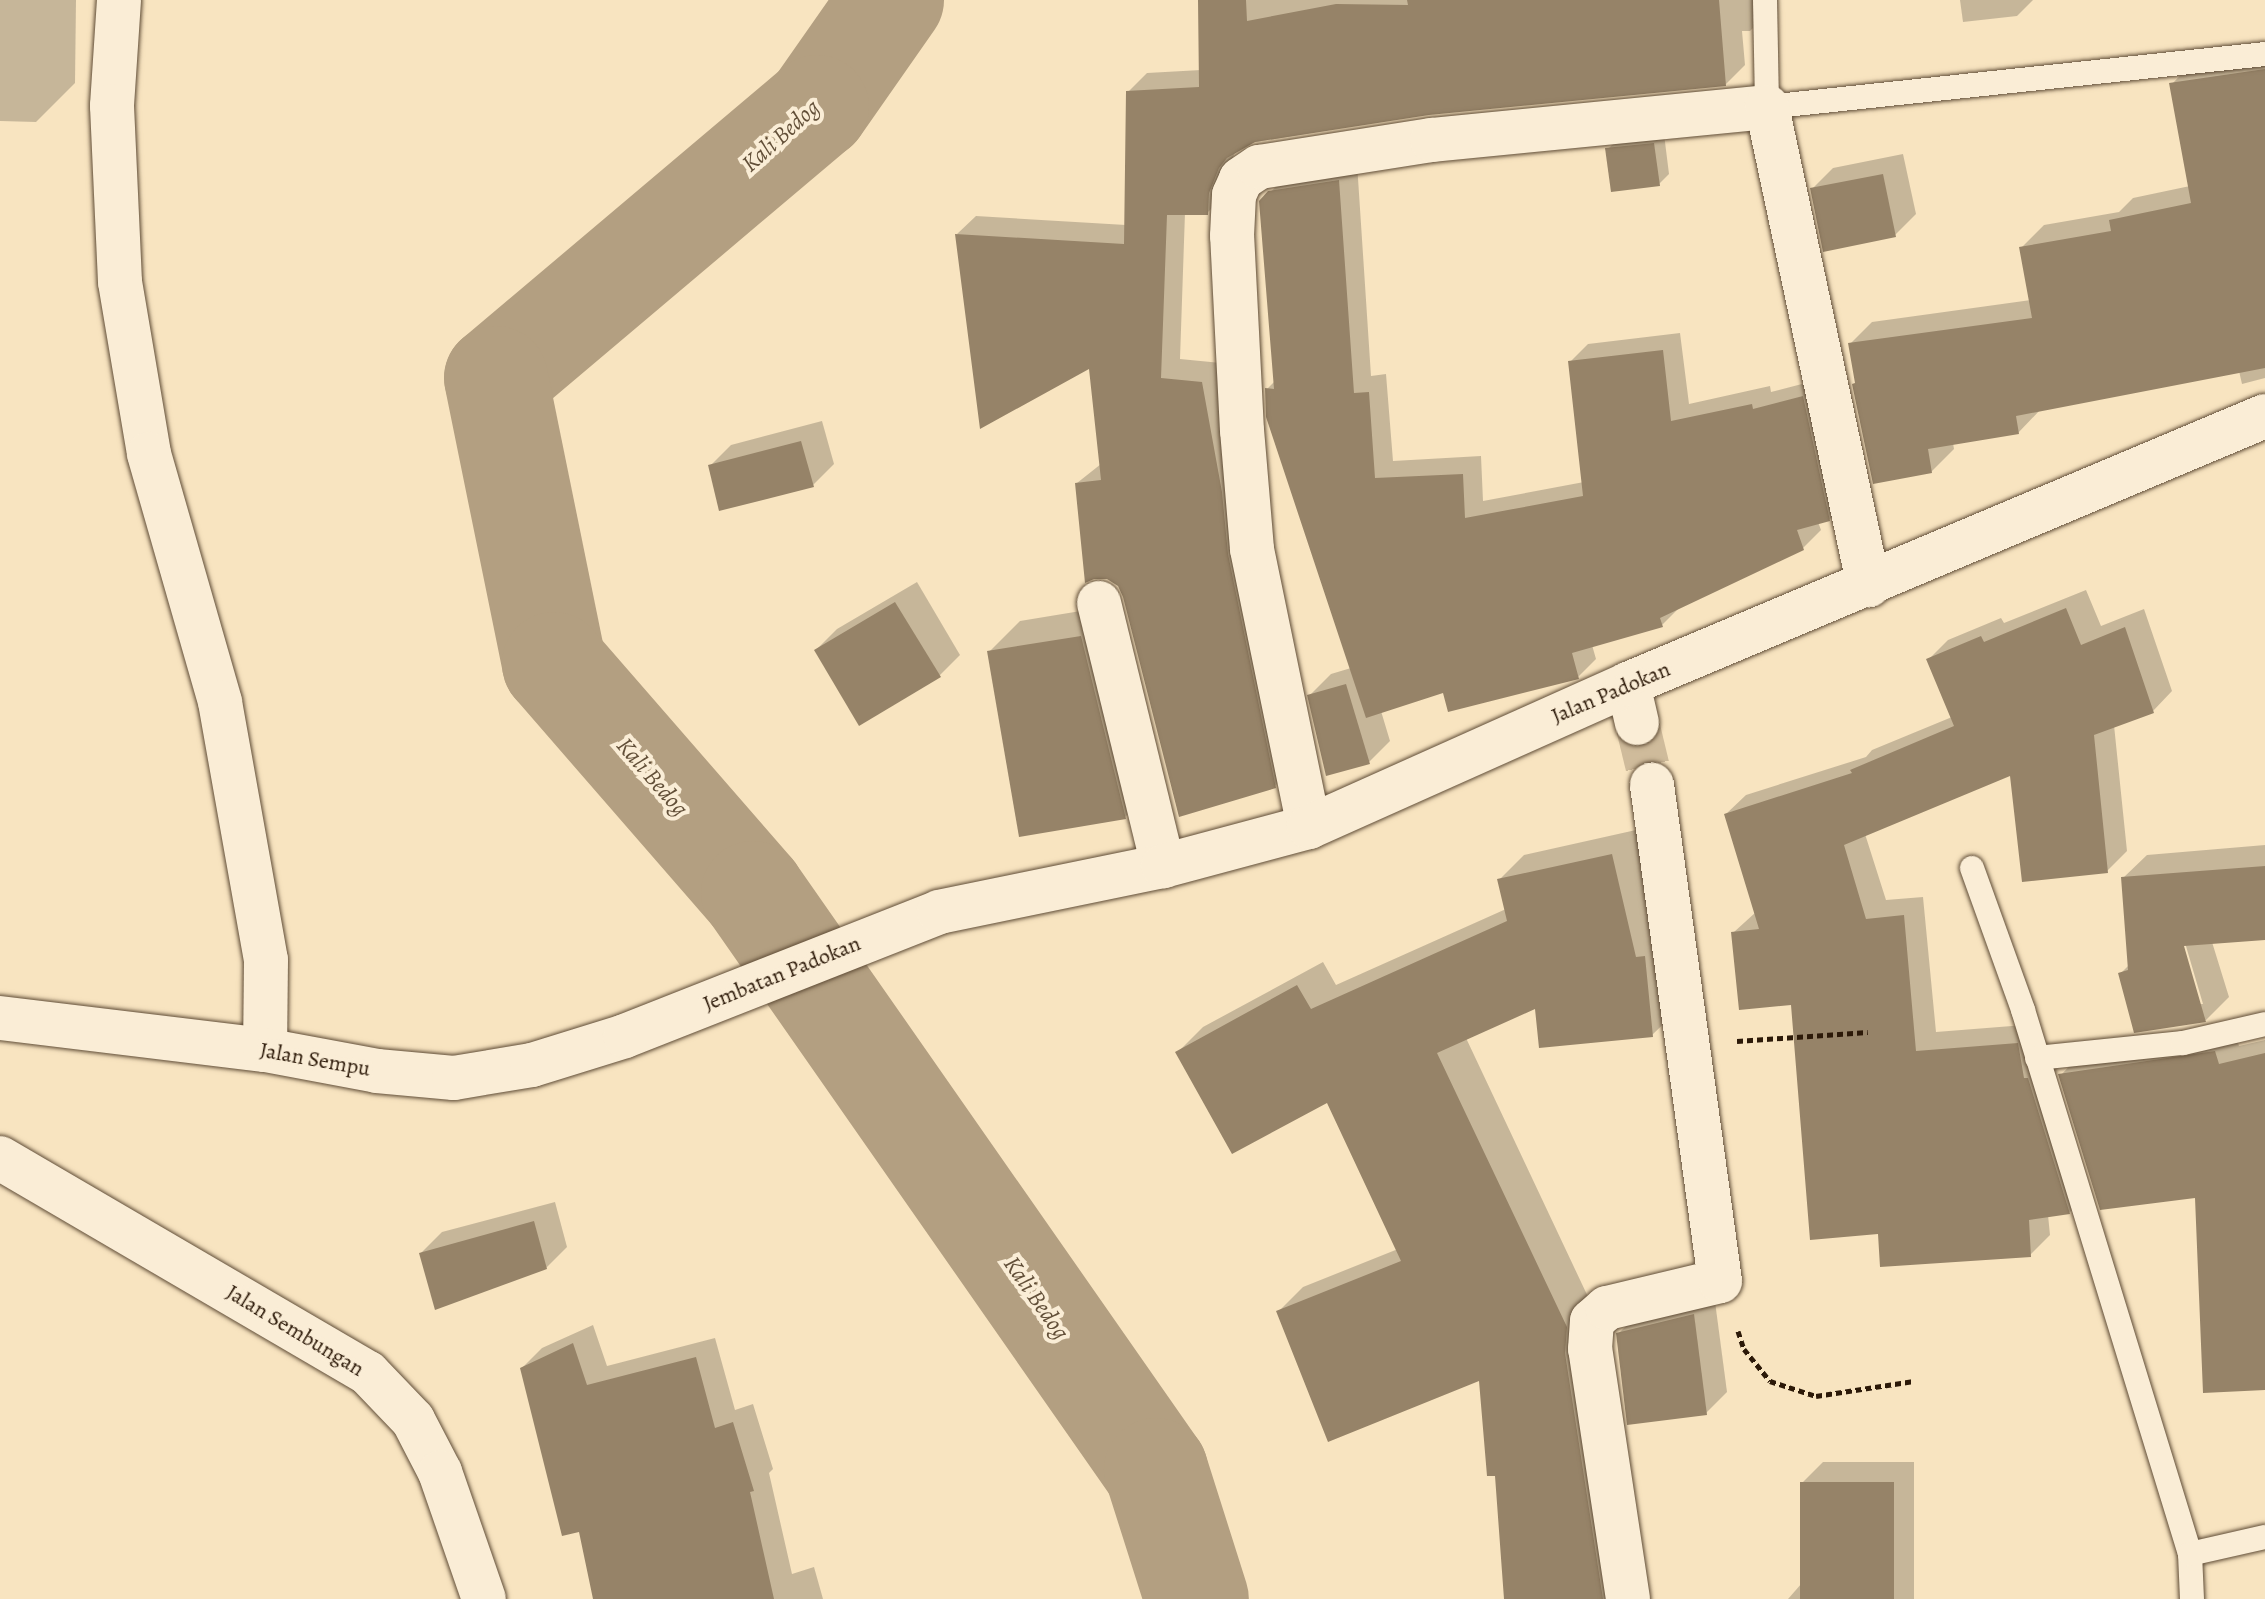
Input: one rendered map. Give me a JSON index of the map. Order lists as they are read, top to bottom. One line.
{"streets":{"street":["Jalan Padokan","Jembatan Padokan","Jalan Sempu","Jalan Sembungan"]},"crossings":[["Jalan Padokan","Jembatan Padokan"],["Jembatan Padokan","Jalan Sempu"]],"water":["Kali Bedog"]}
